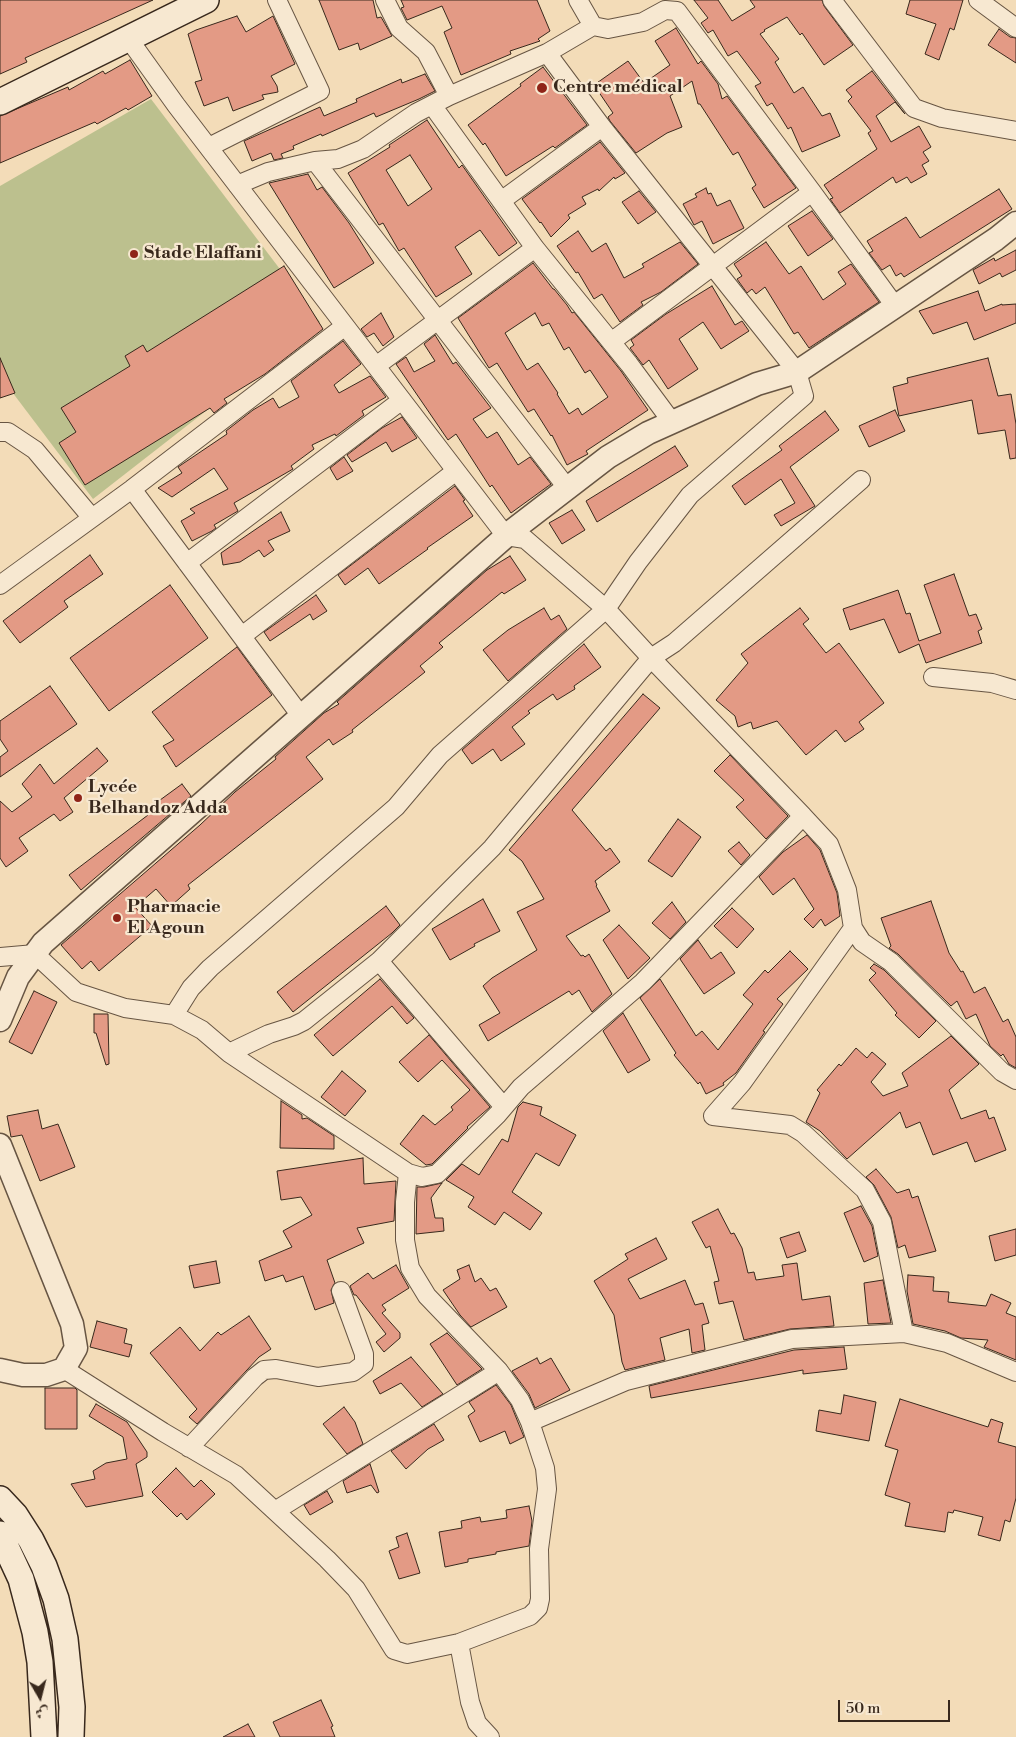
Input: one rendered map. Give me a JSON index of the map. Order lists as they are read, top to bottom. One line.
{"places":["Centre médical","Stade Elaffani","Lycée Belhandoz Adda","Pharmacie El Agoun"],"scale_bar":"50 m","north":"bottom"}
